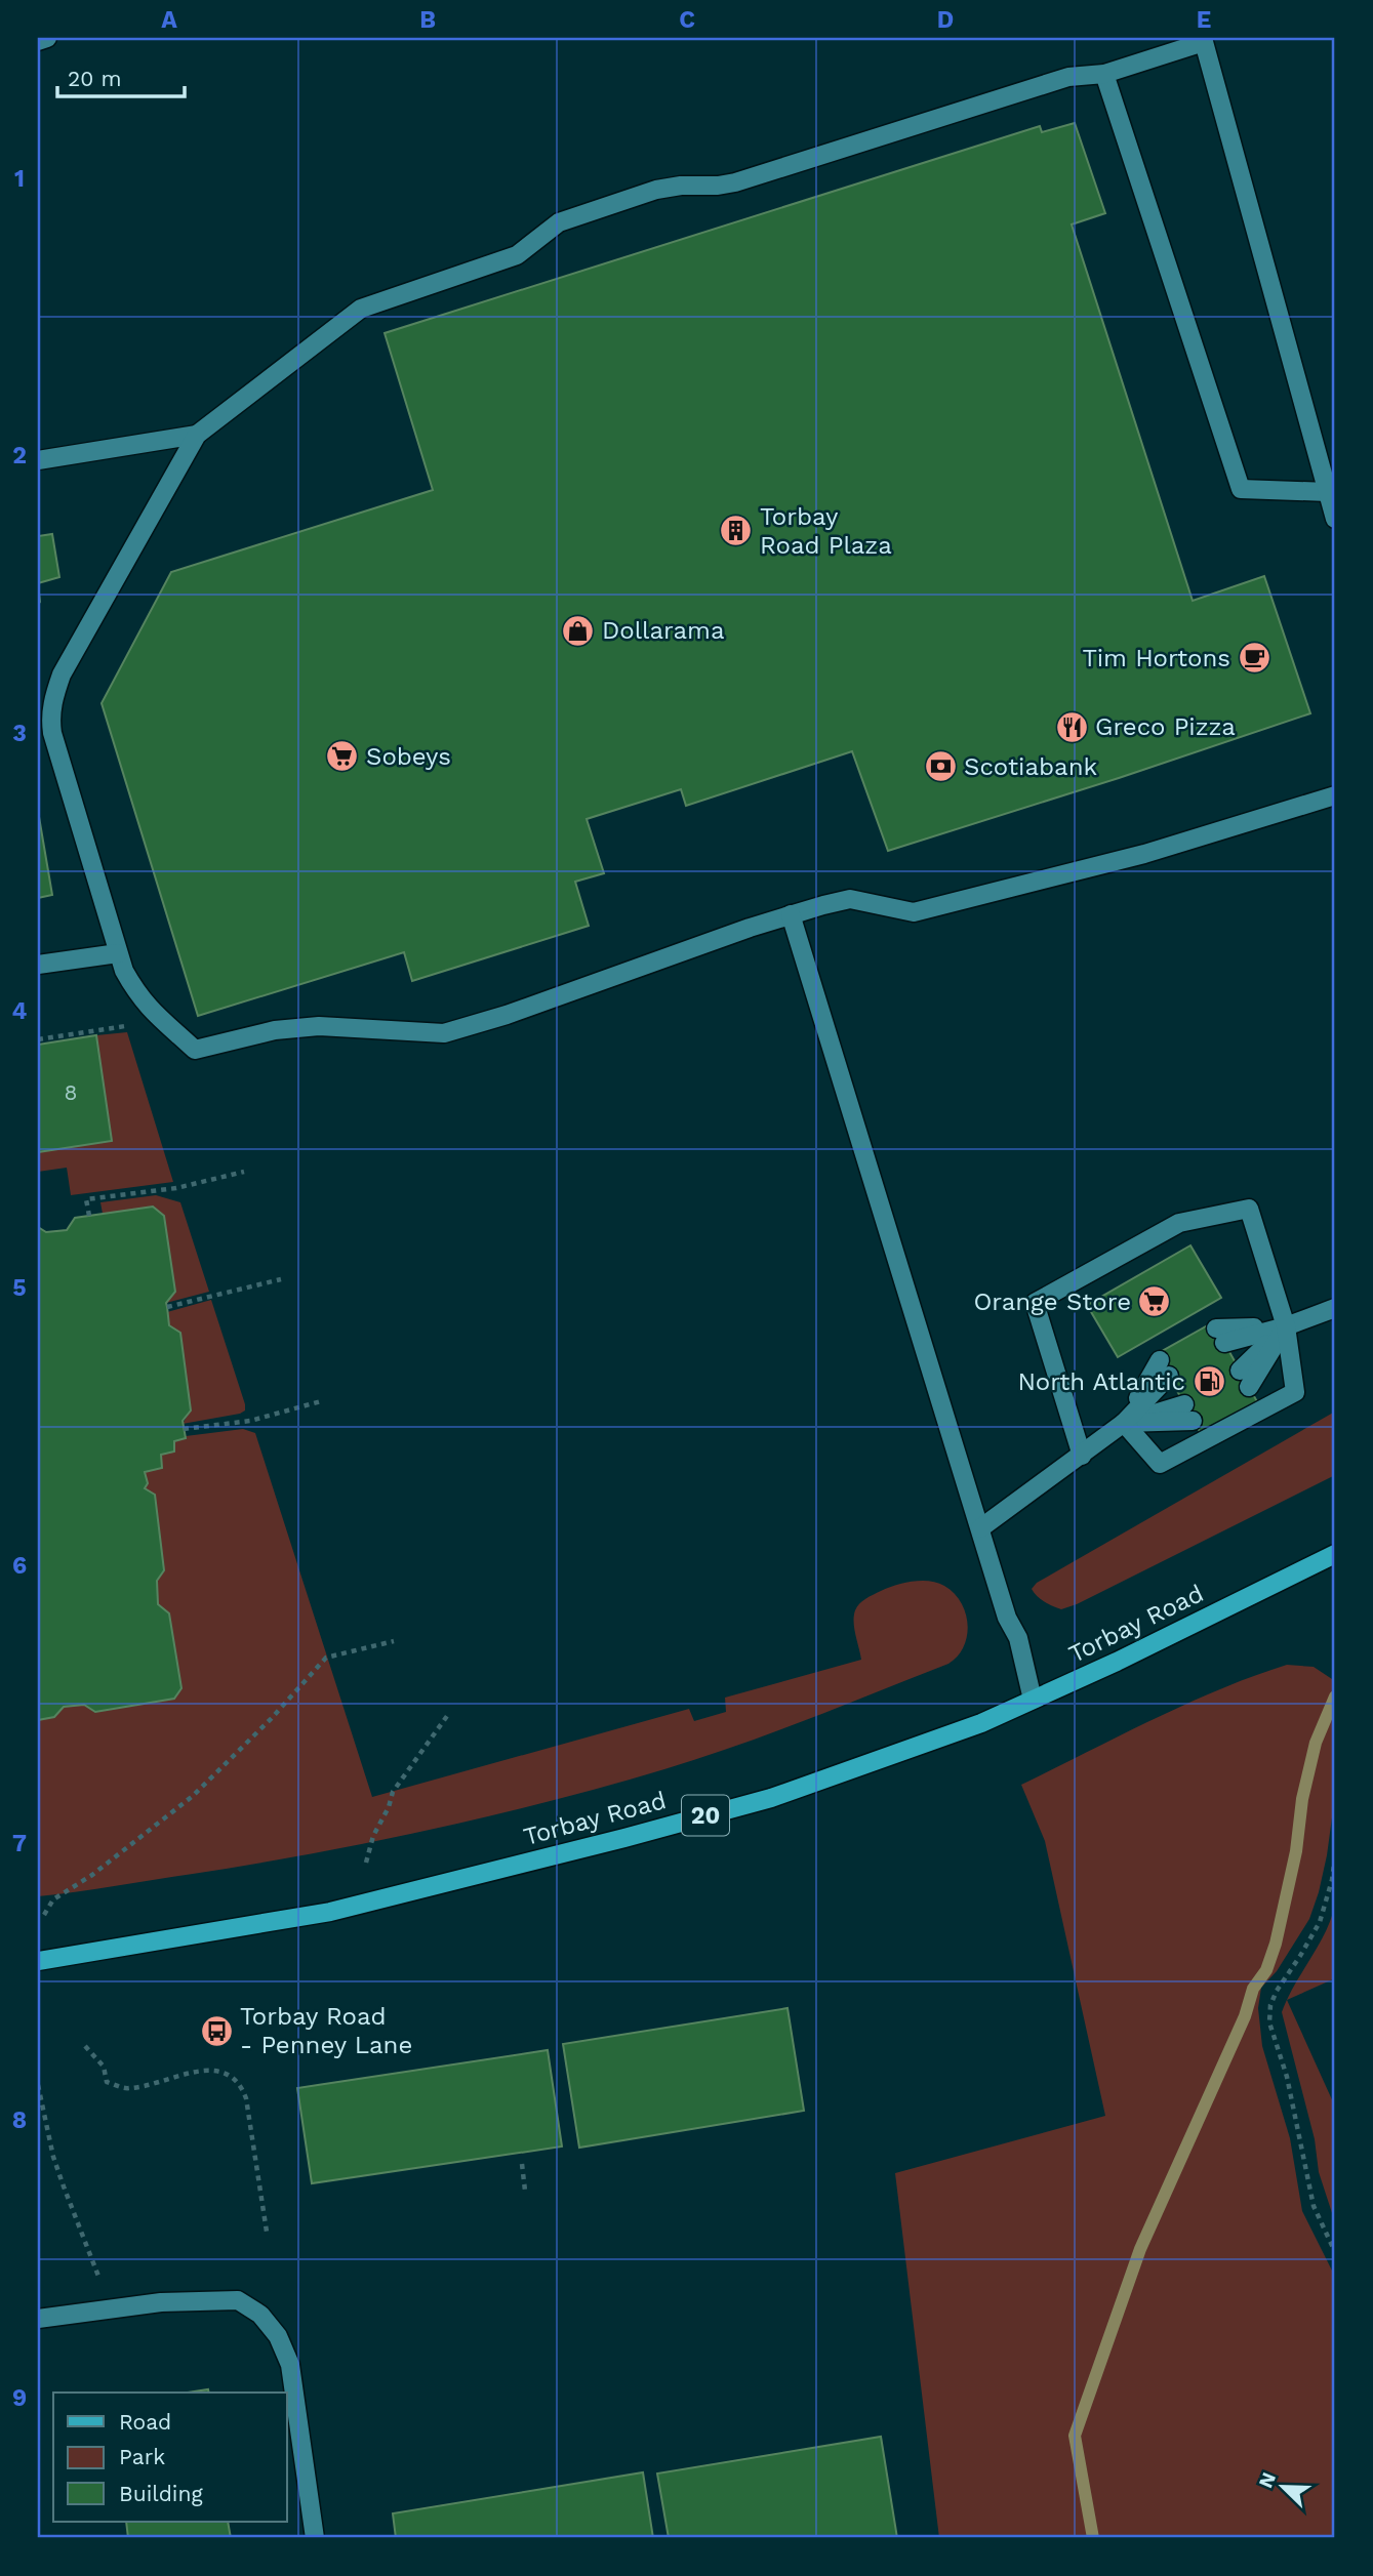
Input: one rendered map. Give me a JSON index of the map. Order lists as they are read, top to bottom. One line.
{"streets":{"main road":["Torbay Road","20"]},"places":{"building":["Torbay Road Plaza"],"shop":["Dollarama"],"cafe":["Tim Hortons"],"restaurant":["Greco Pizza"],"supermarket":["Sobeys","Orange Store"],"bank":["Scotiabank"],"fuel station":["North Atlantic"],"bus stop":["Torbay Road - Penney Lane"]},"house_numbers":["8"],"legend":["Road","Park","Building"],"scale_bar":"20 m","north":"top left","grid":{"columns":["A","B","C","D","E"],"rows":["1","2","3","4","5","6","7","8","9"]}}
